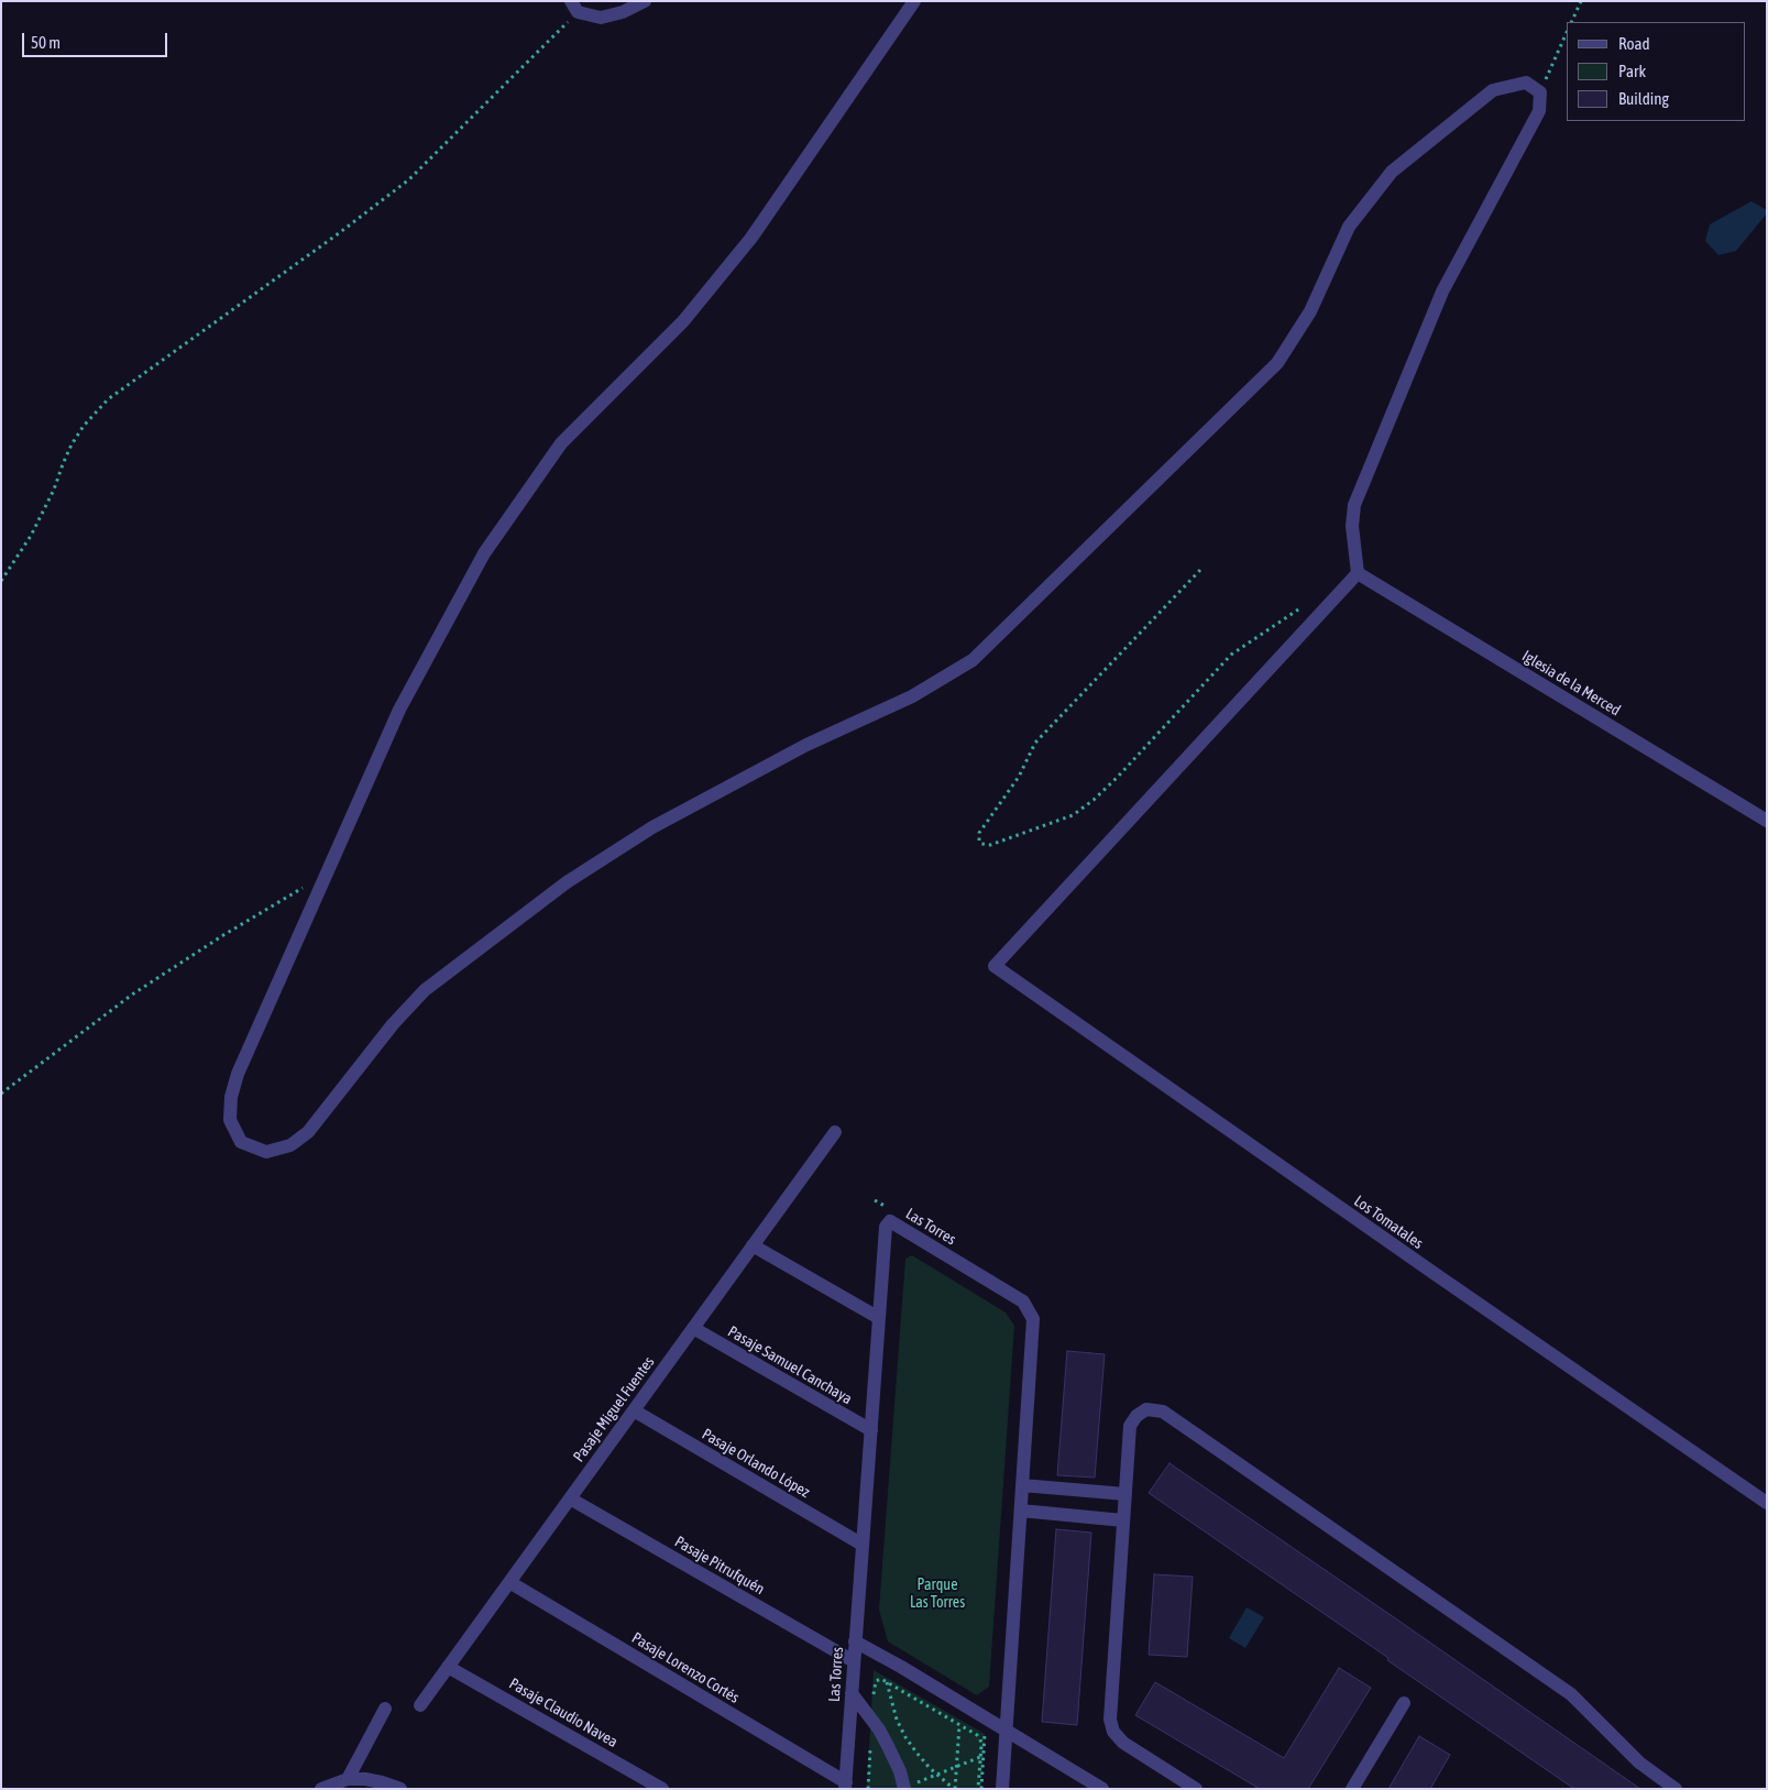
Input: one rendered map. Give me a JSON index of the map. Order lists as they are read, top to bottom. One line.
{"streets":{"street":["Iglesia de la Merced","Los Tomatales","Las Torres","Pasaje Samuel Canchaya","Pasaje Miguel Fuentes","Pasaje Orlando López","Pasaje Pitrufquén","Pasaje Lorenzo Cortés","Pasaje Claudio Navea"]},"crossings":[["Iglesia de la Merced","Los Tomatales"],["Las Torres","Pasaje Samuel Canchaya"],["Las Torres","Pasaje Orlando López"],["Las Torres","Pasaje Pitrufquén"],["Las Torres","Pasaje Lorenzo Cortés"],["Pasaje Samuel Canchaya","Pasaje Miguel Fuentes"],["Pasaje Miguel Fuentes","Pasaje Orlando López"],["Pasaje Miguel Fuentes","Pasaje Pitrufquén"],["Pasaje Miguel Fuentes","Pasaje Lorenzo Cortés"],["Pasaje Miguel Fuentes","Pasaje Claudio Navea"]],"parks":["Parque Las Torres"],"legend":["Road","Park","Building"],"scale_bar":"50 m"}
